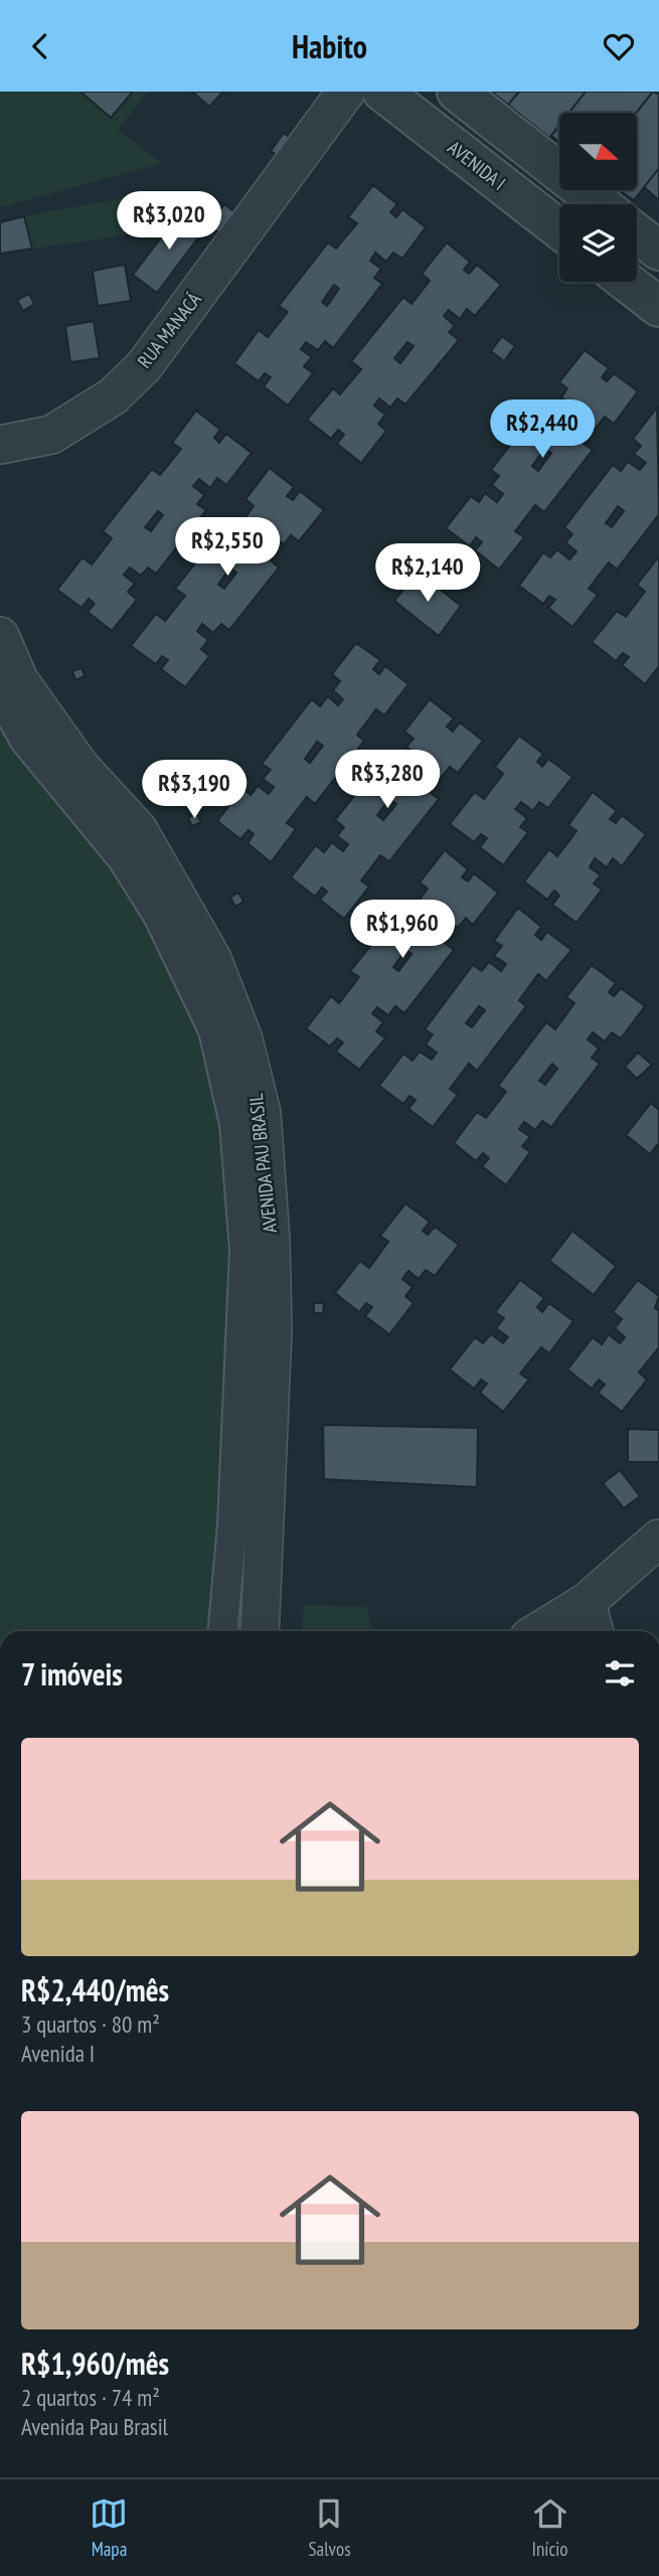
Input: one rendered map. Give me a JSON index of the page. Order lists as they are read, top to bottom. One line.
{"streets":{"street":["AVENIDA I","RUA MANACÁ","AVENIDA PAU BRASIL"]},"north":"right","page":{"header":"Habito","price":["R$3,020","R$2,440","R$2,550","R$2,140","R$3,280","R$3,190","R$1,960"],"heading":"7 imóveis","list":[{"name":"R$2,440/mês","note":"3 quartos · 80 m² · Avenida I"},{"name":"R$1,960/mês","note":"2 quartos · 74 m² · Avenida Pau Brasil"}],"tabs":["Mapa","Salvos","Início"]}}
